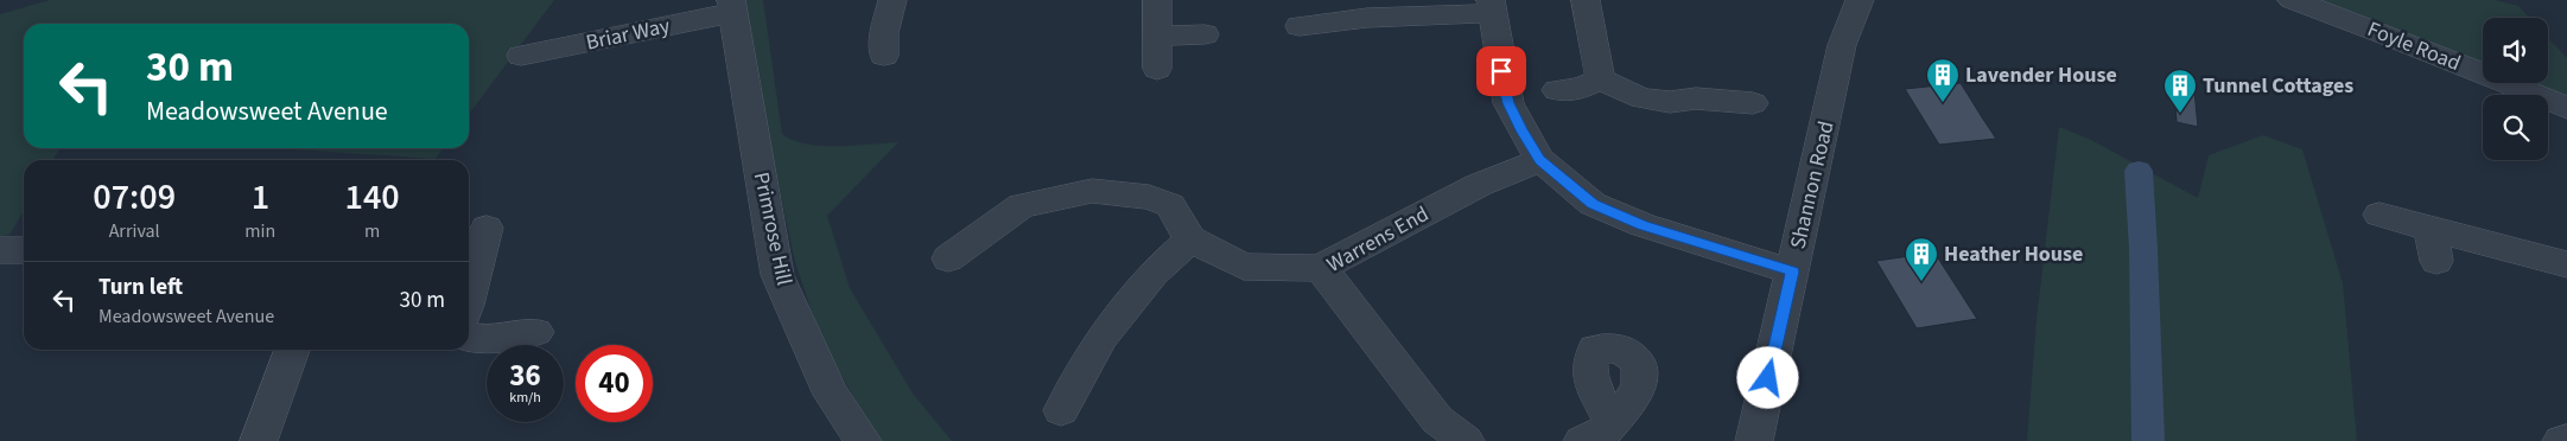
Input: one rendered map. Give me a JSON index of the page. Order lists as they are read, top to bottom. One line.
{"streets":{"street":["Briar Way","Foyle Road","Shannon Road","Primrose Hill","Warrens End"]},"crossings":[["Briar Way","Primrose Hill"]],"places":{"building":["Lavender House","Tunnel Cottages","Heather House"]},"page":{"turn":["30 m","Meadowsweet Avenue"],"eta":["07:09","Arrival","1","min","140","m"],"list":[{"name":"Turn left","note":"Meadowsweet Avenue","value":"30 m"}],"speed":"36 km/h","limit":"40"}}
